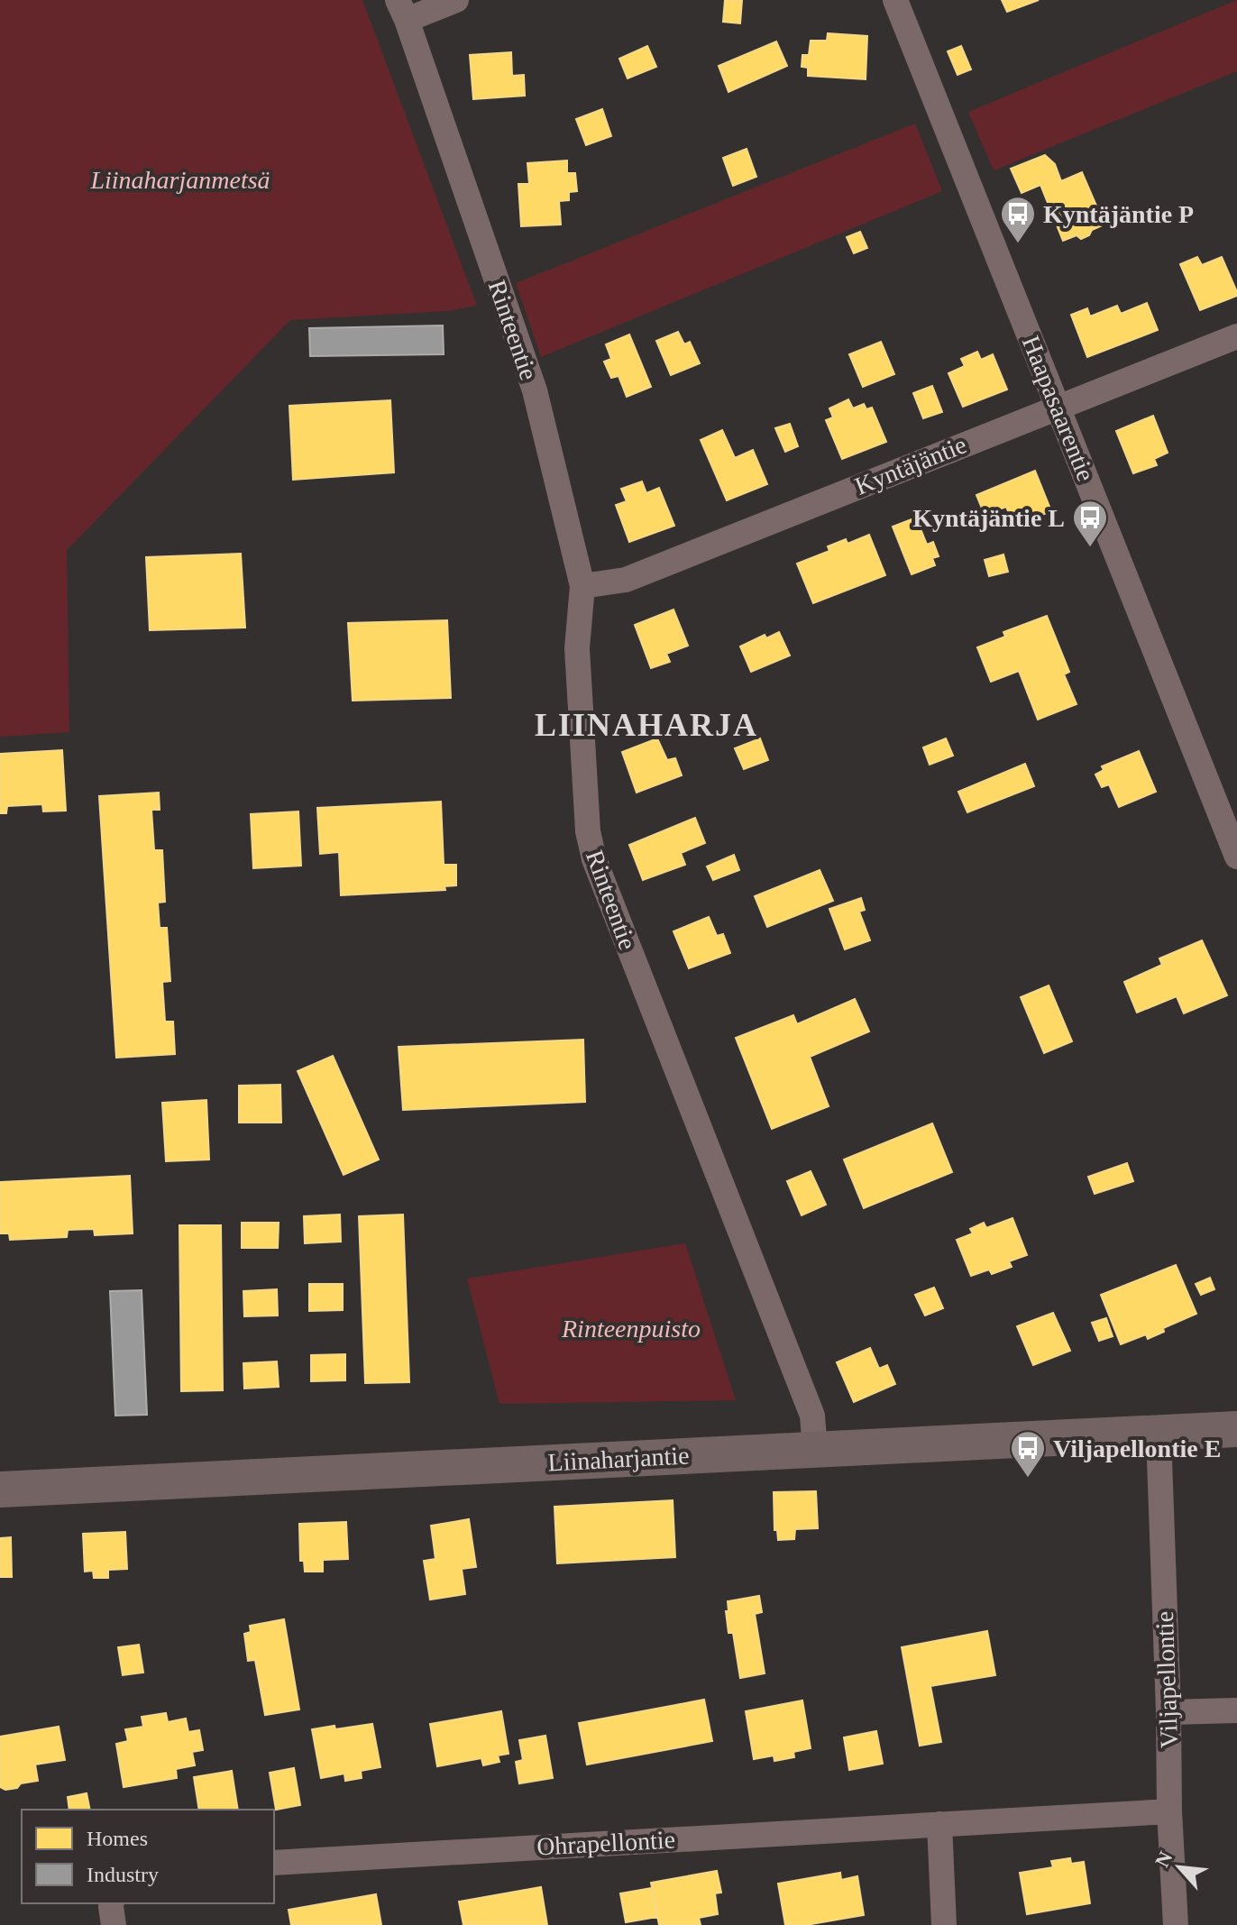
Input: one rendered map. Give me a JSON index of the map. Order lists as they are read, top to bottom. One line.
{"streets":{"main road":["Liinaharjantie"],"street":["Rinteentie","Haapasaarentie","Kyntäjäntie","Viljapellontie","Ohrapellontie"]},"crossings":[["Rinteentie","Kyntäjäntie"],["Rinteentie","Liinaharjantie"],["Haapasaarentie","Kyntäjäntie"],["Liinaharjantie","Viljapellontie"],["Viljapellontie","Ohrapellontie"]],"districts":["LIINAHARJA"],"parks":["Liinaharjanmetsä","Rinteenpuisto"],"places":{"bus stop":["Kyntäjäntie P","Kyntäjäntie L","Viljapellontie E"]},"legend":["Homes","Industry"],"north":"top left"}
